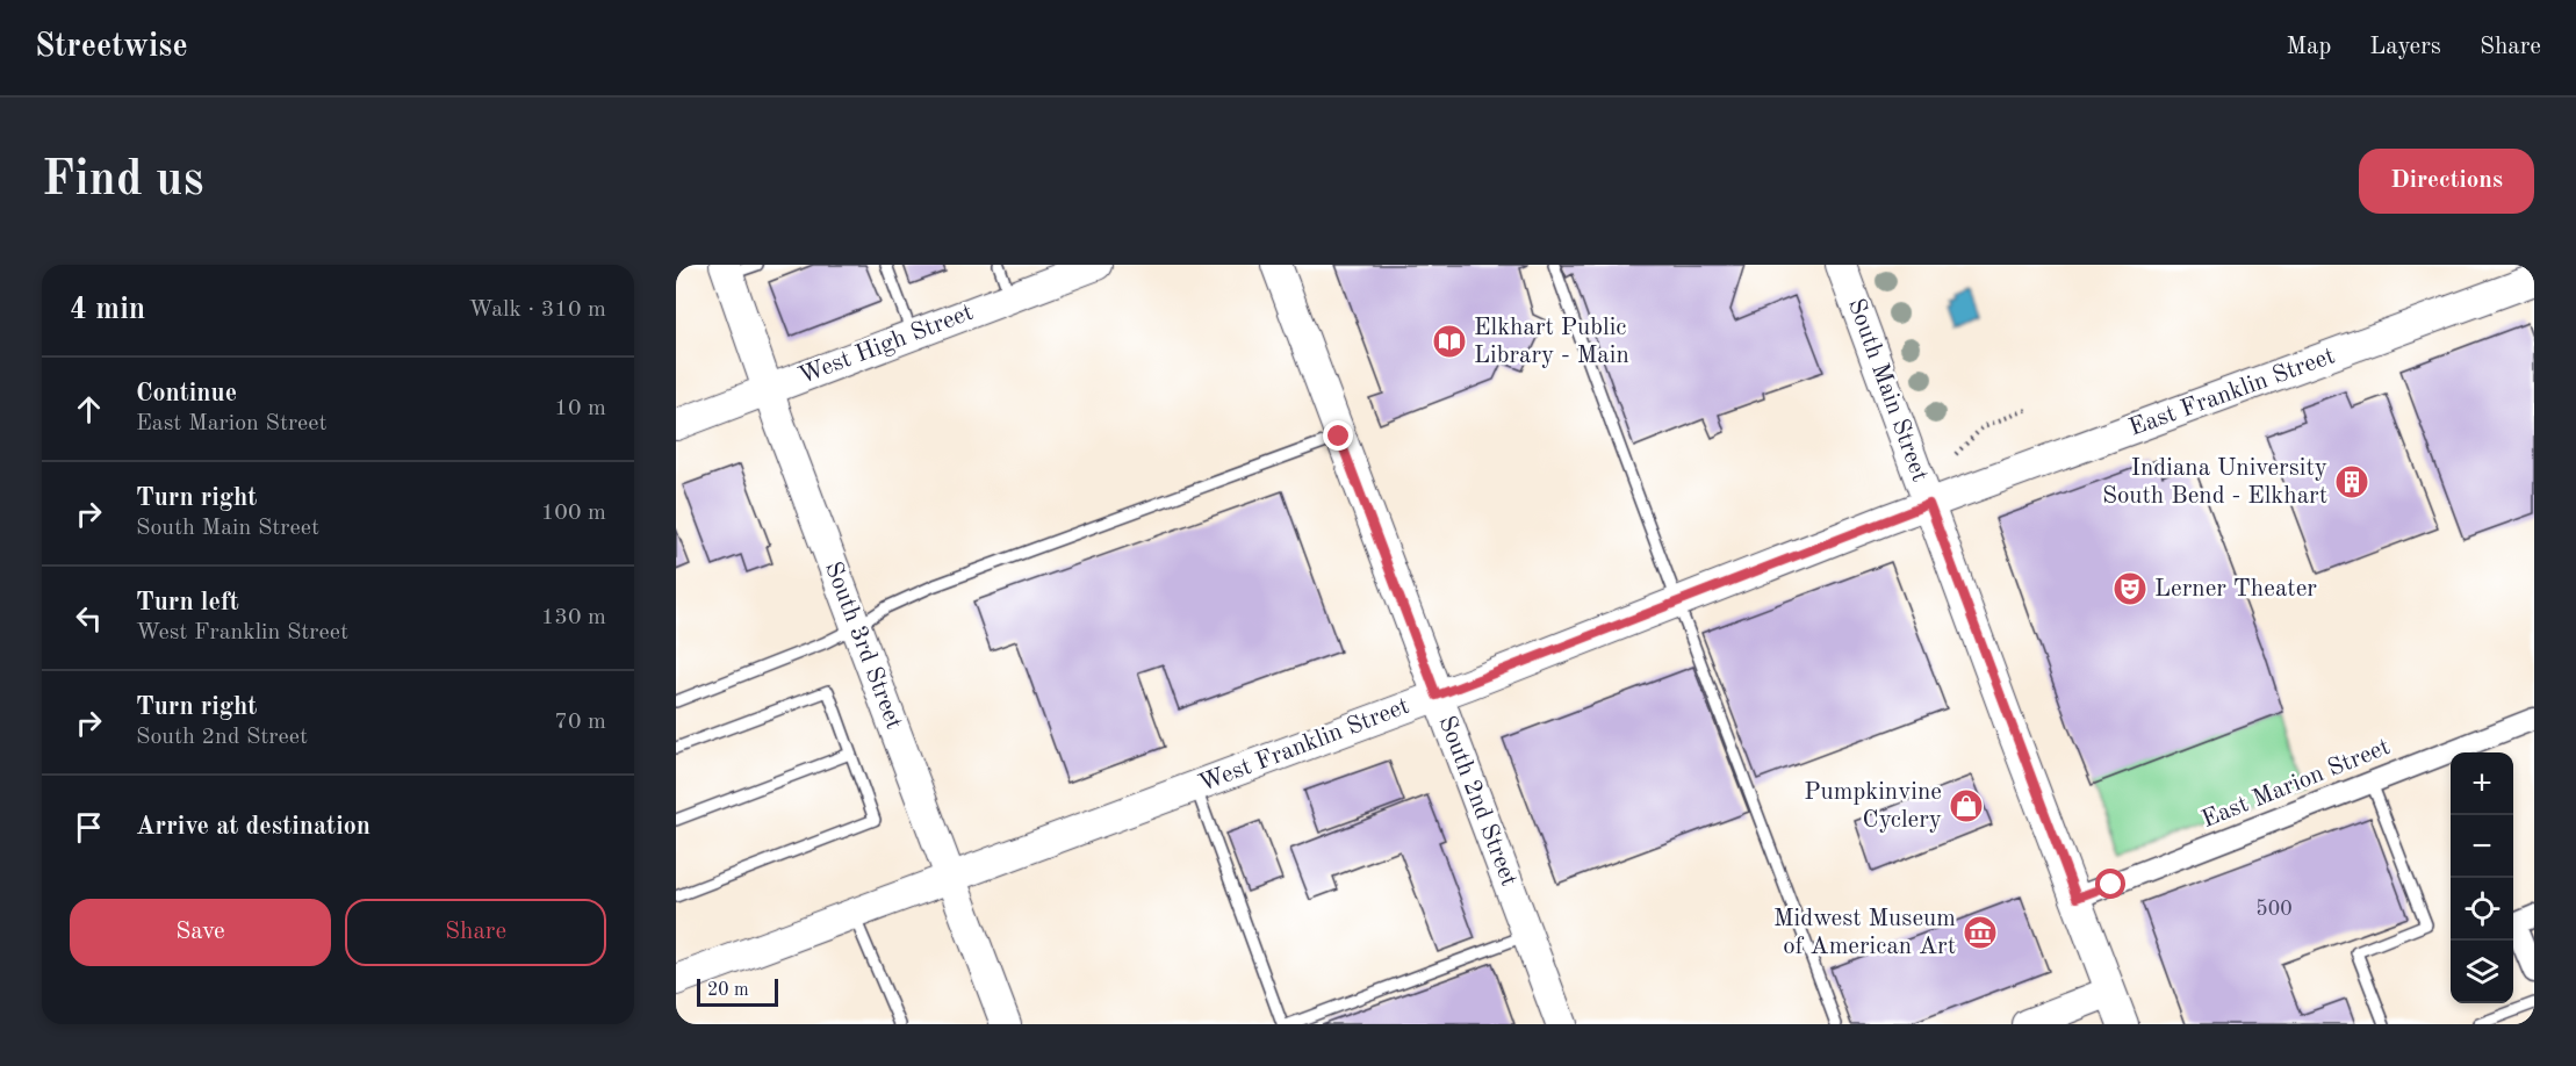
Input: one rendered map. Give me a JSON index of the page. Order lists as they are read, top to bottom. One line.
{"streets":{"main road":["West High Street","South Main Street","East Franklin Street","South 3rd Street","West Franklin Street","South 2nd Street"],"street":["East Marion Street"]},"crossings":[["West High Street","South 3rd Street"],["South Main Street","East Franklin Street"],["South Main Street","West Franklin Street"],["South Main Street","East Marion Street"],["East Franklin Street","West Franklin Street"],["South 3rd Street","West Franklin Street"],["West Franklin Street","South 2nd Street"]],"places":{"library":["Elkhart Public Library - Main"],"building":["Indiana University South Bend - Elkhart"],"theatre":["Lerner Theater"],"shop":["Pumpkinvine Cyclery"],"museum":["Midwest Museum of American Art"]},"house_numbers":["500"],"scale_bar":"20 m","page":{"header":"Streetwise","nav":["Map","Layers","Share"],"buttons":["Directions",["Save","Share"]],"title":"Find us","heading":["4 min","Walk · 310 m"],"list":[["Continue","East Marion Street","10 m"],["Turn right","South Main Street","100 m"],["Turn left","West Franklin Street","130 m"],["Turn right","South 2nd Street","70 m"],"Arrive at destination"],"map_buttons":["+","−"],"scale":"20 m"}}
